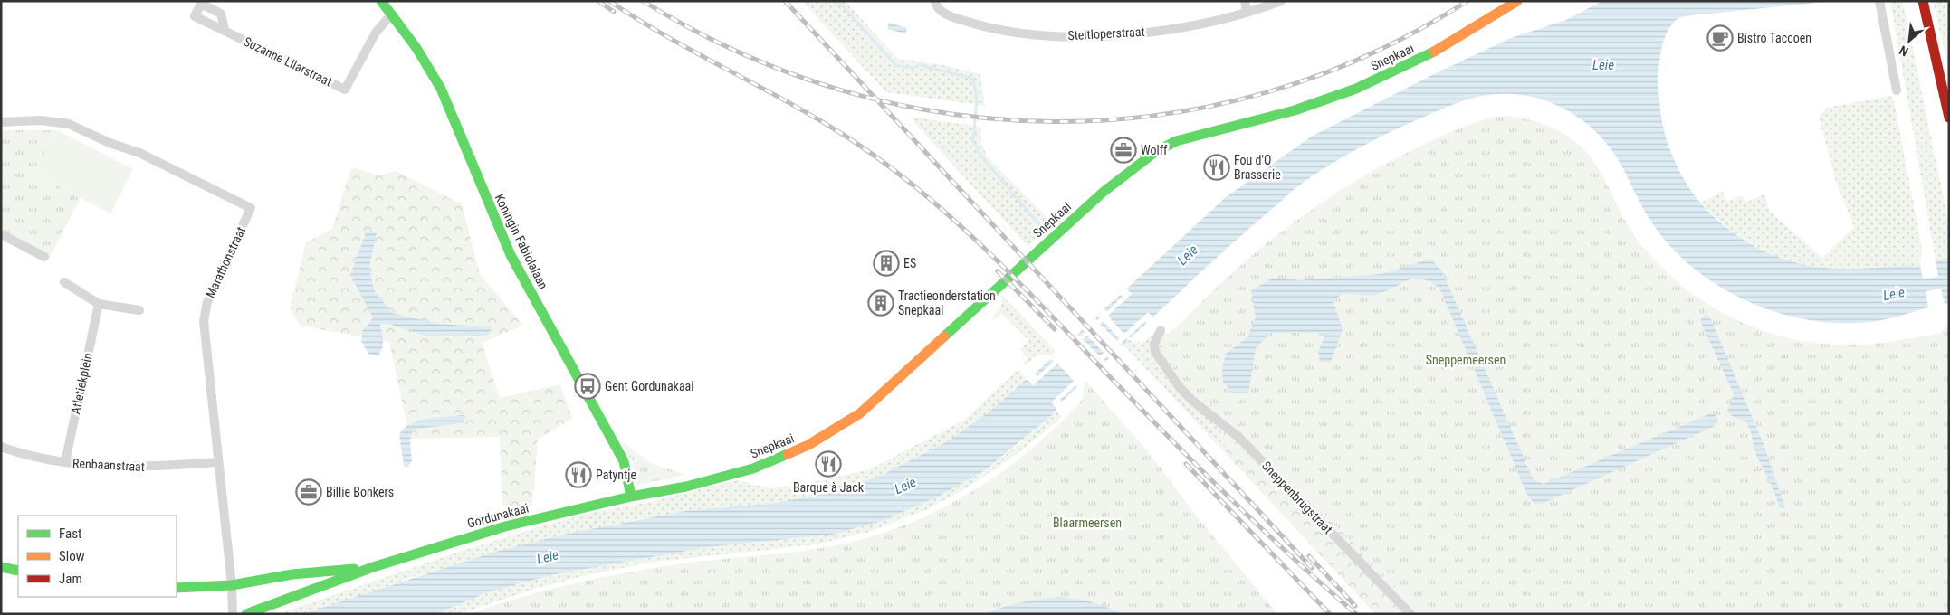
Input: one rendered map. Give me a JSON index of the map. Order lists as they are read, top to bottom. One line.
{"streets":{"main road":["Snepkaai","Koningin Fabiolalaan","Gordunakaai"],"street":["Steltloperstraat","Suzanne Lilarstraat","Marathonstraat","Atletiekplein","Renbaanstraat","Sneppenbrugstraat"]},"crossings":[["Snepkaai","Koningin Fabiolalaan"],["Snepkaai","Gordunakaai"],["Suzanne Lilarstraat","Koningin Fabiolalaan"],["Koningin Fabiolalaan","Gordunakaai"],["Marathonstraat","Renbaanstraat"],["Marathonstraat","Gordunakaai"],["Atletiekplein","Renbaanstraat"]],"water":["Leie"],"parks":["Sneppemeersen","Blaarmeersen"],"places":{"cafe":["Bistro Taccoen"],"office":["Wolff","Billie Bonkers"],"restaurant":["Fou d'O Brasserie","Barque à Jack","Patyntje"],"building":["ES","Tractieonderstation Snepkaai"],"bus stop":["Gent Gordunakaai"]},"legend":["Fast","Slow","Jam"],"north":"bottom left"}
